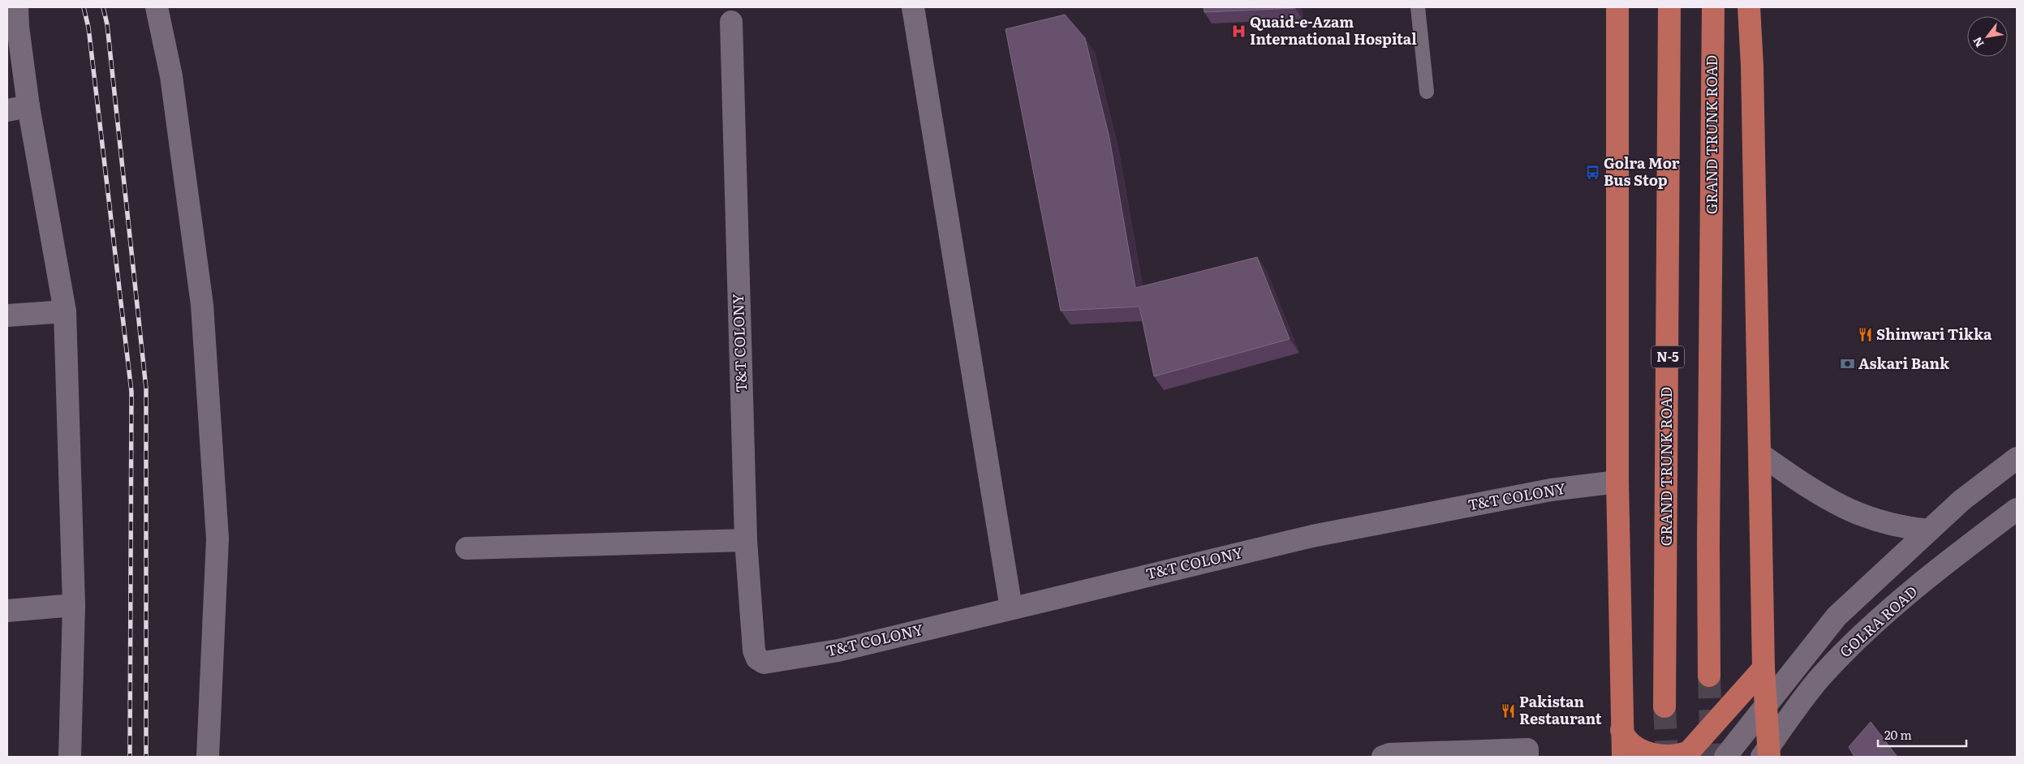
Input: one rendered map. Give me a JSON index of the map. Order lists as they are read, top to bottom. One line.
{"streets":{"highway":["GRAND TRUNK ROAD","N-5"],"street":["T&T COLONY","GOLRA ROAD"]},"places":{"hospital":["Quaid-e-Azam International Hospital"],"bus stop":["Golra Mor Bus Stop"],"restaurant":["Shinwari Tikka","Pakistan Restaurant"],"bank":["Askari Bank"]},"scale_bar":"20 m","north":"bottom left"}
